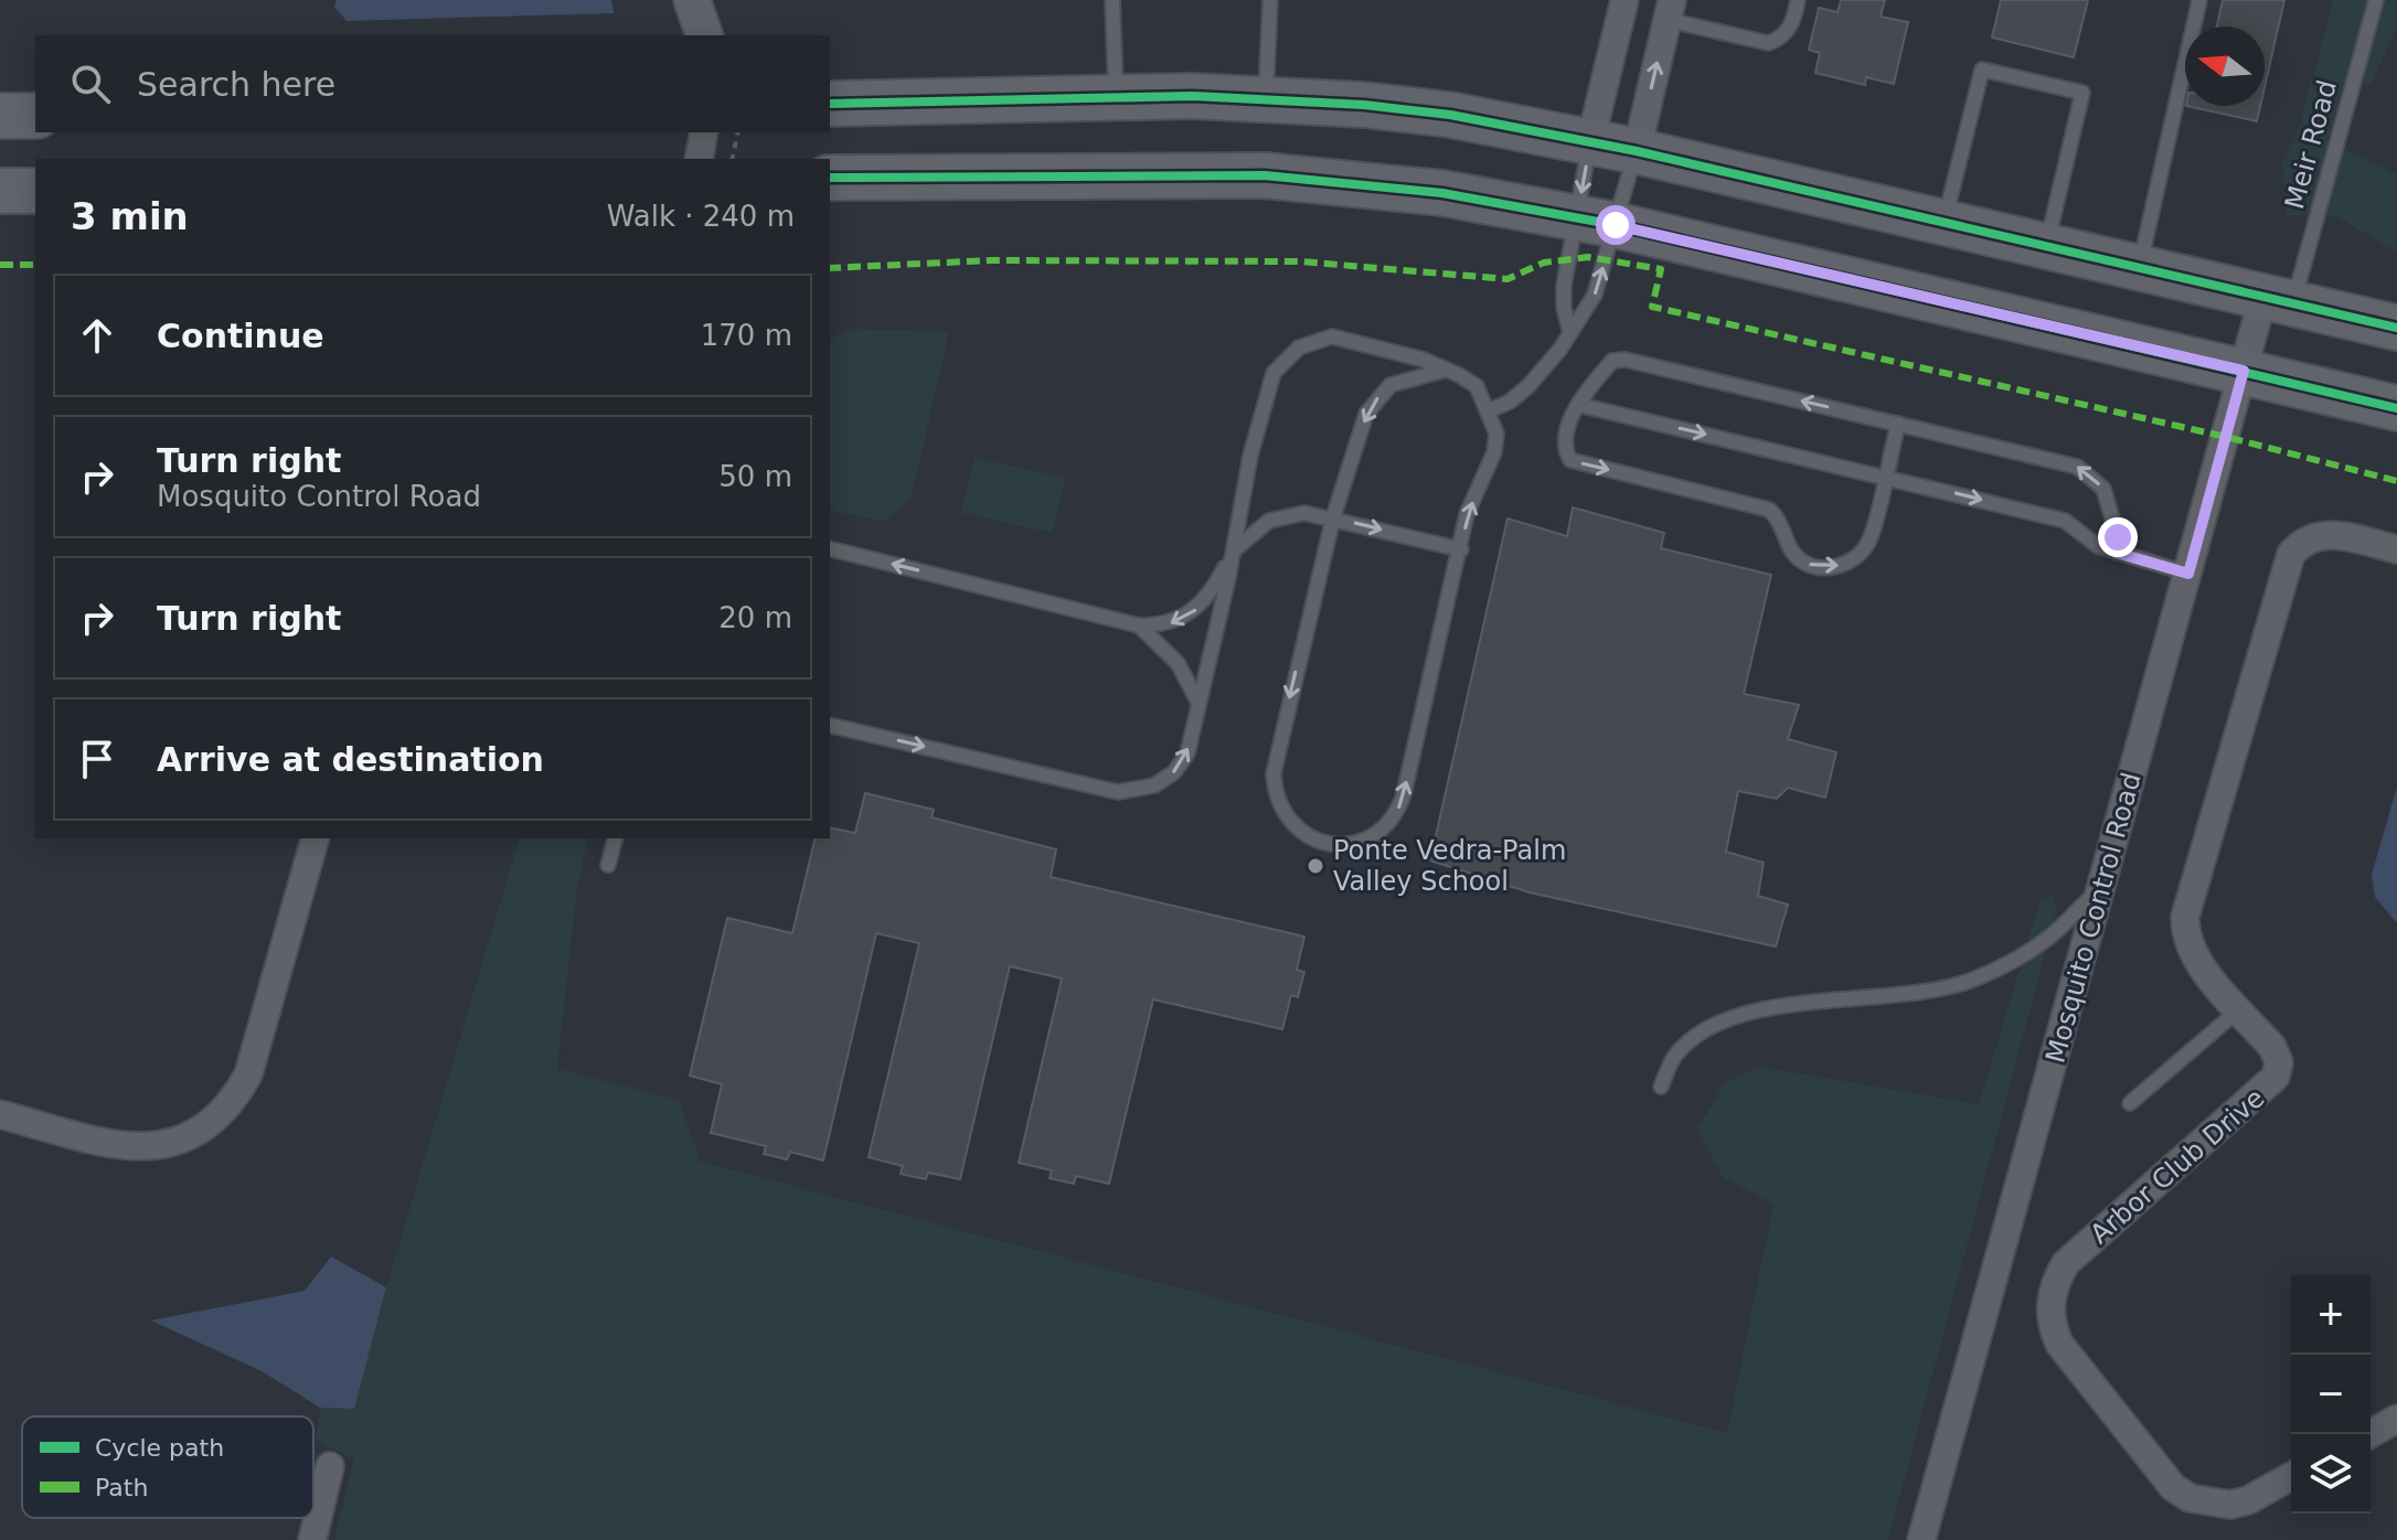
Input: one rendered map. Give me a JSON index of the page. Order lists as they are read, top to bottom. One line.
{"streets":{"street":["Mosquito Control Road","Arbor Club Drive"],"lane":["Meir Road"]},"crossings":[["Meir Road","Mosquito Control Road"]],"places":["Ponte Vedra-Palm Valley School"],"legend":["Cycle path","Path"],"north":"left","page":{"search":"Search here","heading":["3 min","Walk · 240 m"],"list":[["Continue","170 m"],["Turn right","Mosquito Control Road","50 m"],["Turn right","20 m"],"Arrive at destination"],"map_buttons":["+","−"]}}
